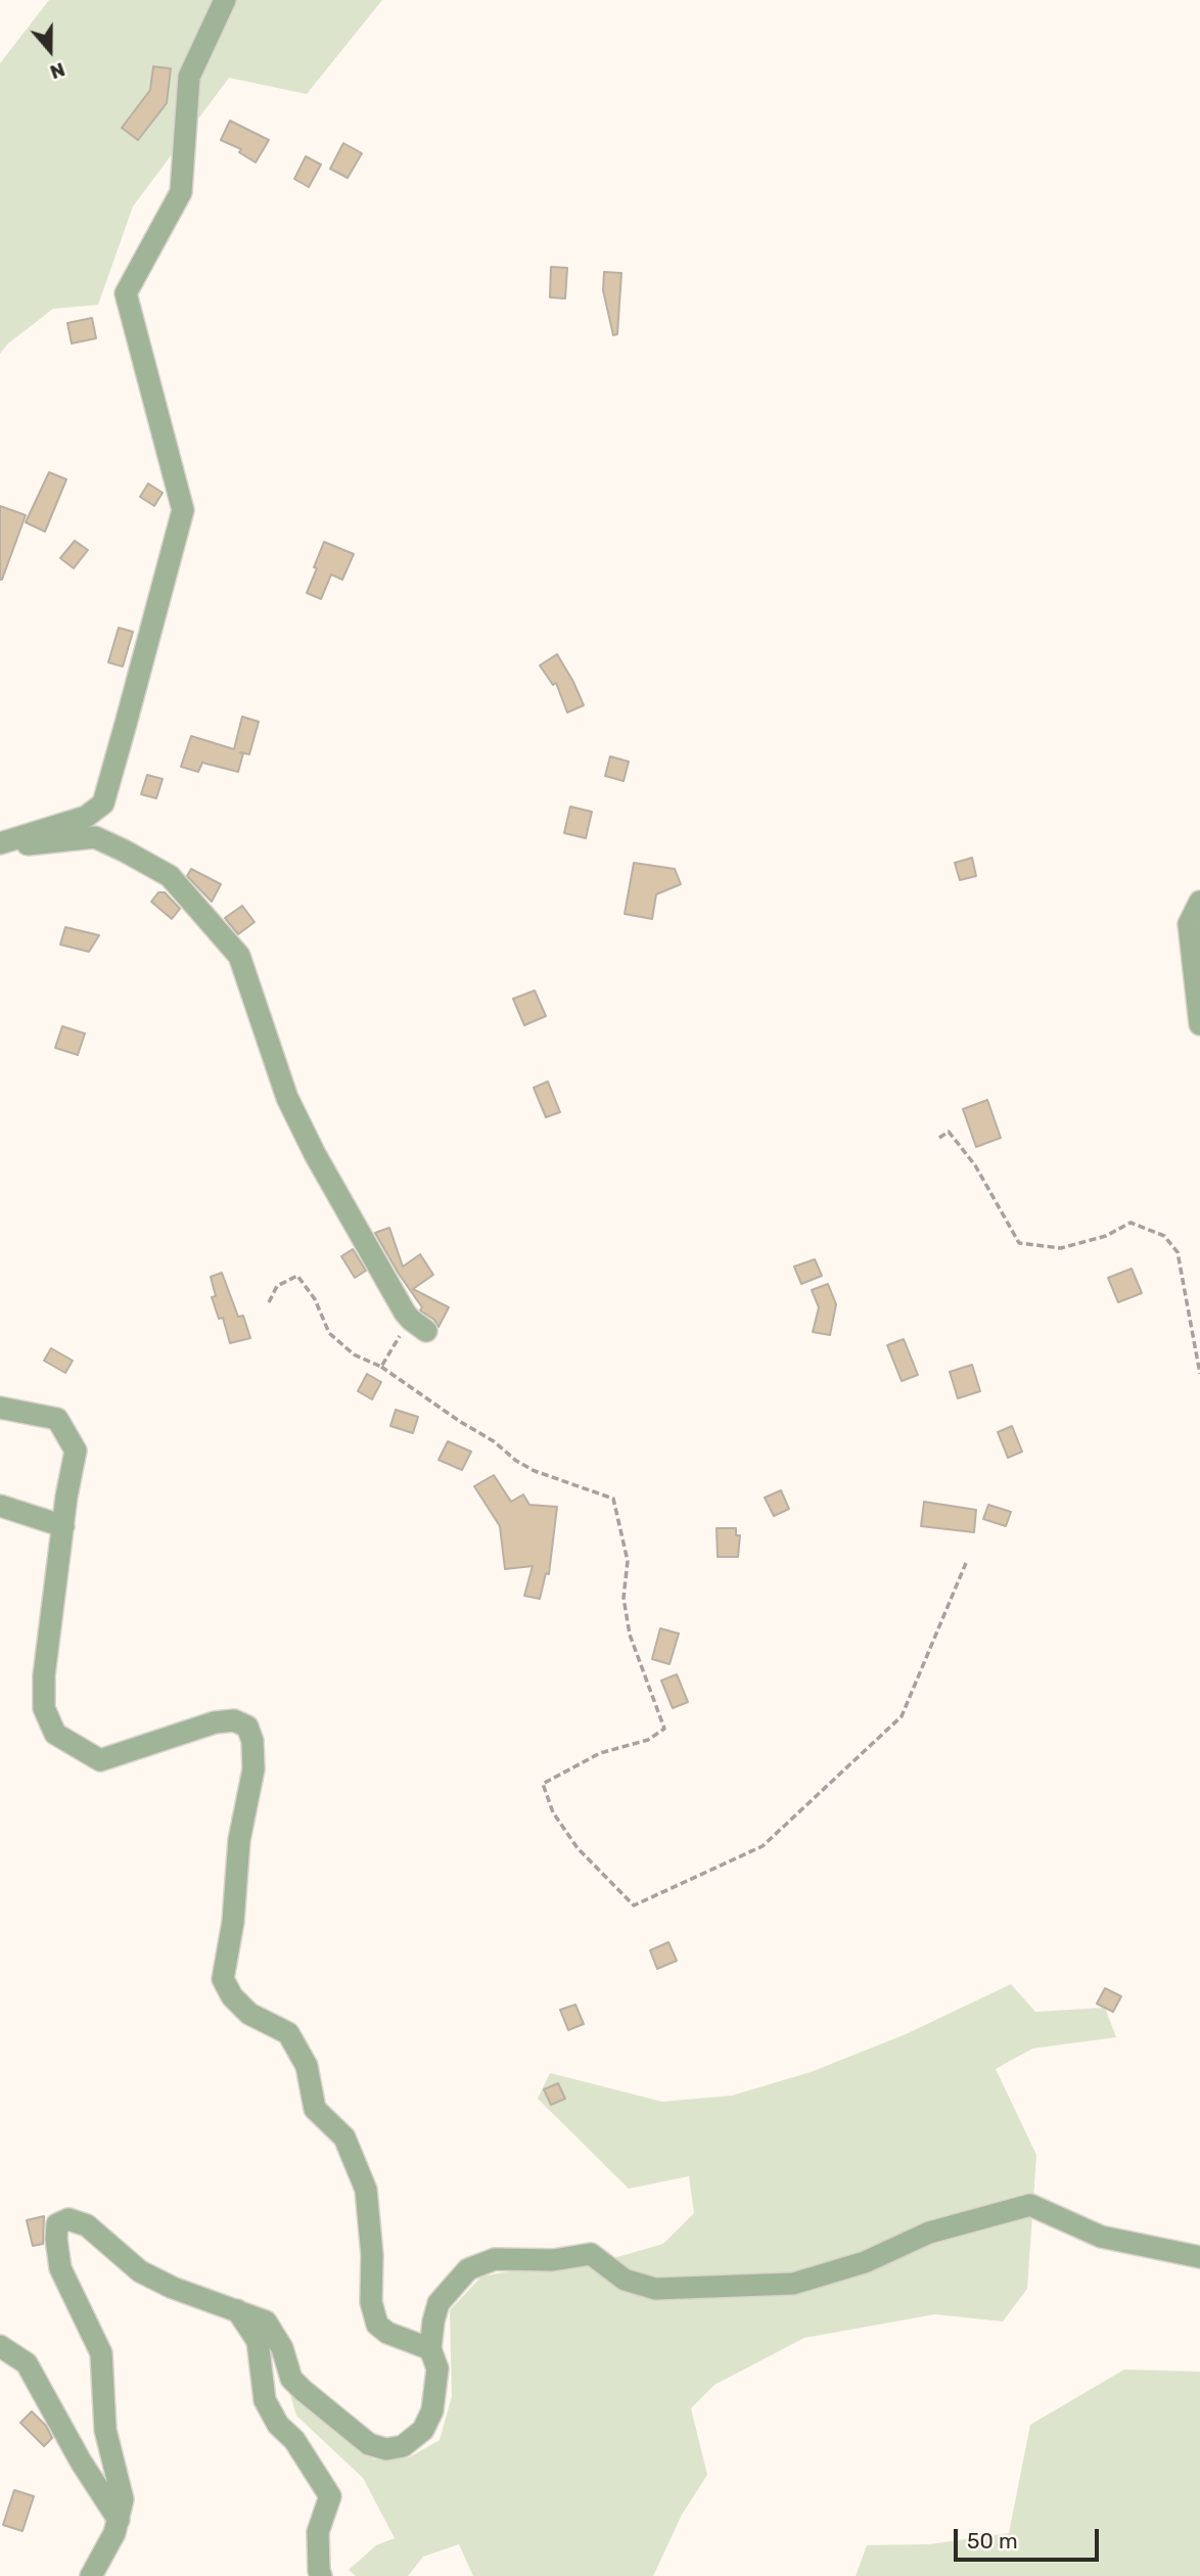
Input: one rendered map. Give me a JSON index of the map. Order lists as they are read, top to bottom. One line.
{"scale_bar":"50 m","north":"bottom"}
